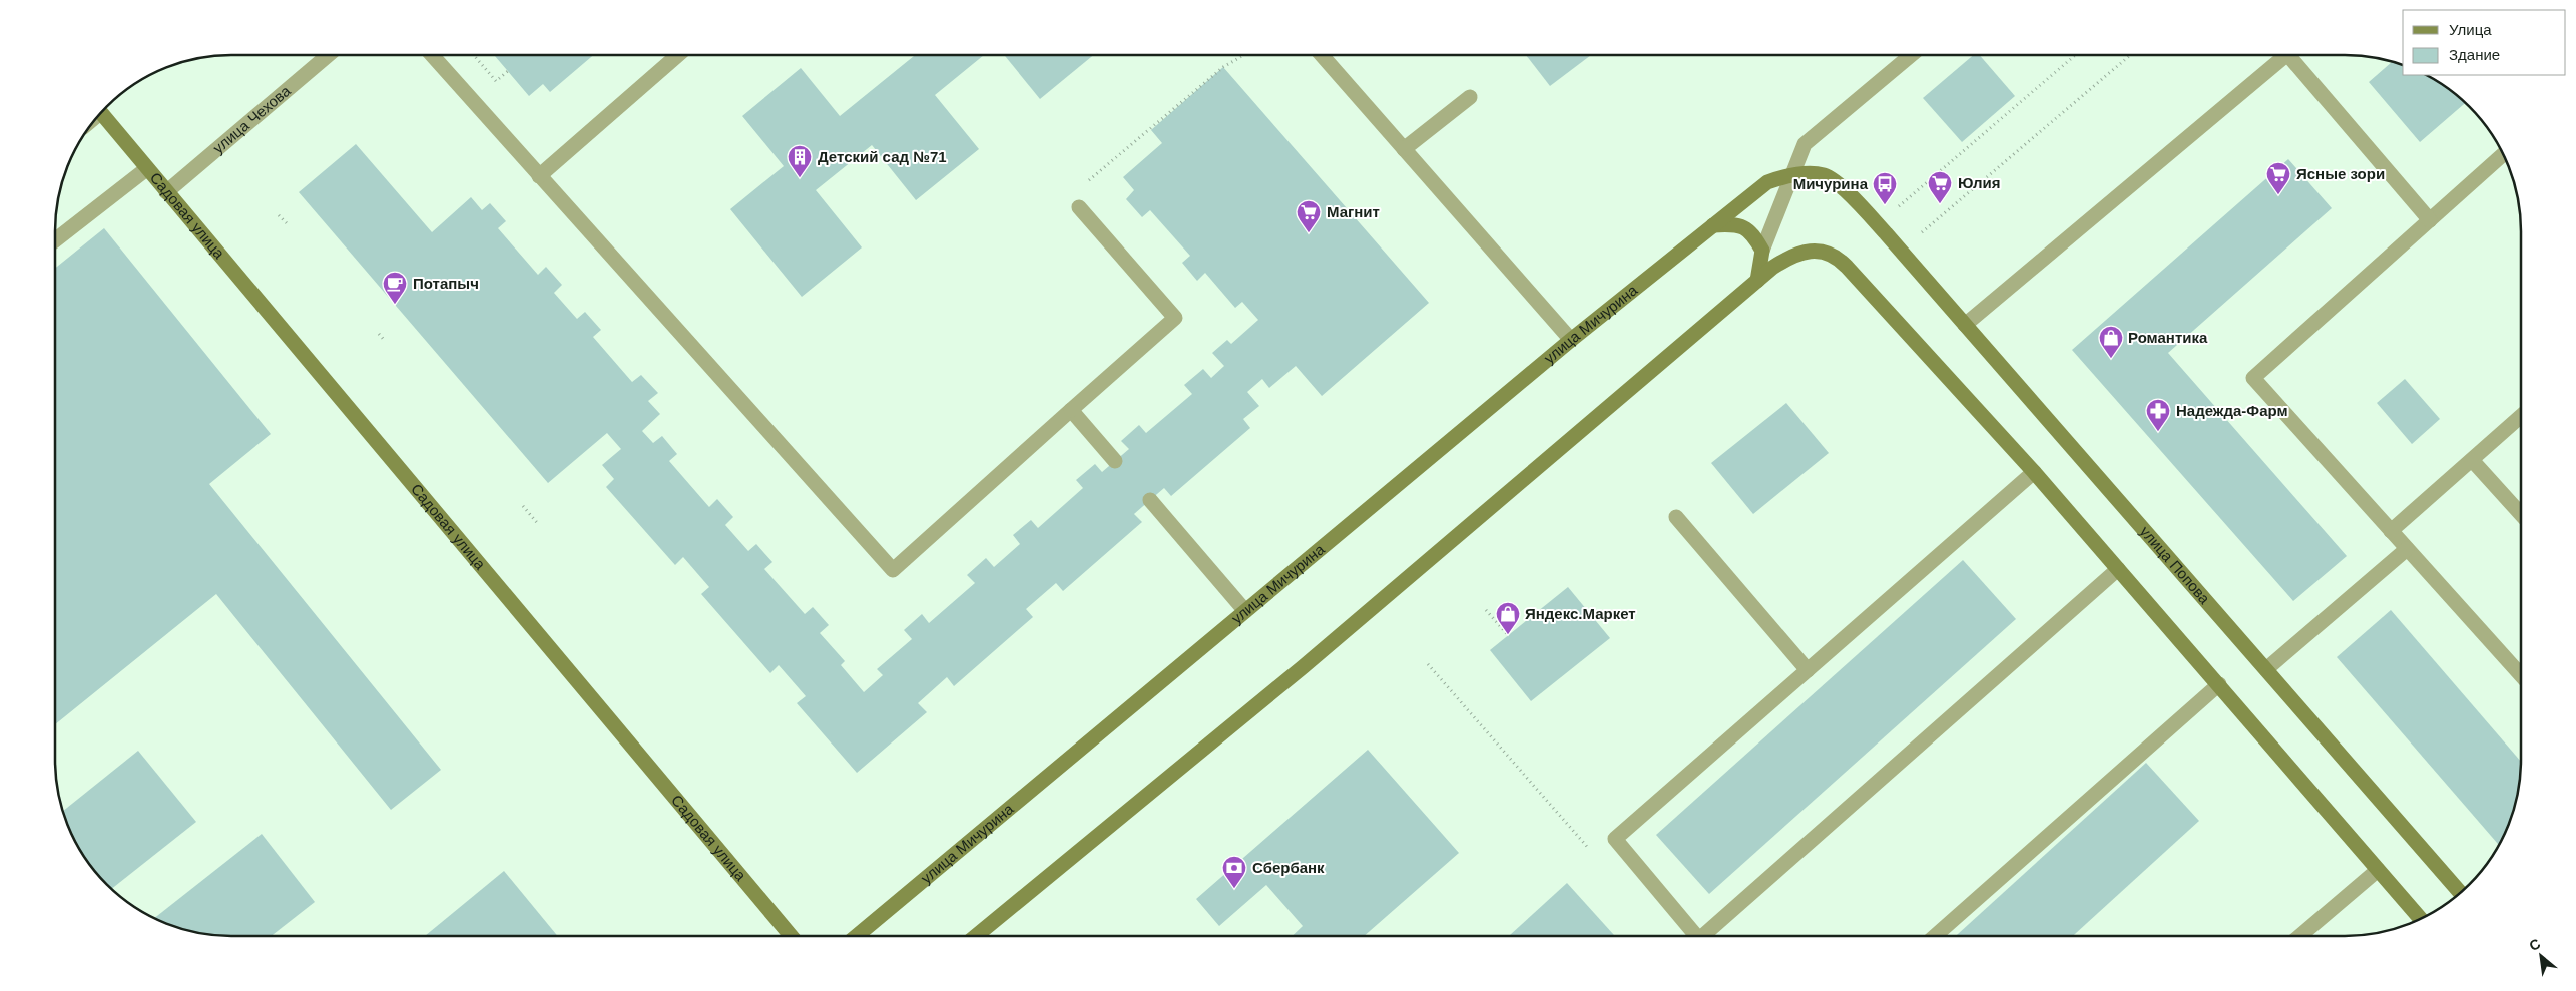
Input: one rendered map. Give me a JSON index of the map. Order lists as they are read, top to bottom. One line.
{"streets":{"main road":["Садовая улица","улица Мичурина","улица Попова"],"street":["улица Чехова"]},"crossings":[["улица Чехова","Садовая улица"],["улица Мичурина","улица Попова"]],"places":{"building":["Детский сад №71"],"supermarket":["Ясные зори","Юлия","Магнит"],"bus stop":["Мичурина"],"cafe":["Потапыч"],"shop":["Романтика","Яндекс.Маркет"],"pharmacy":["Надежда-Фарм"],"bank":["Сбербанк"]},"legend":["Улица","Здание"],"north":"top left"}
